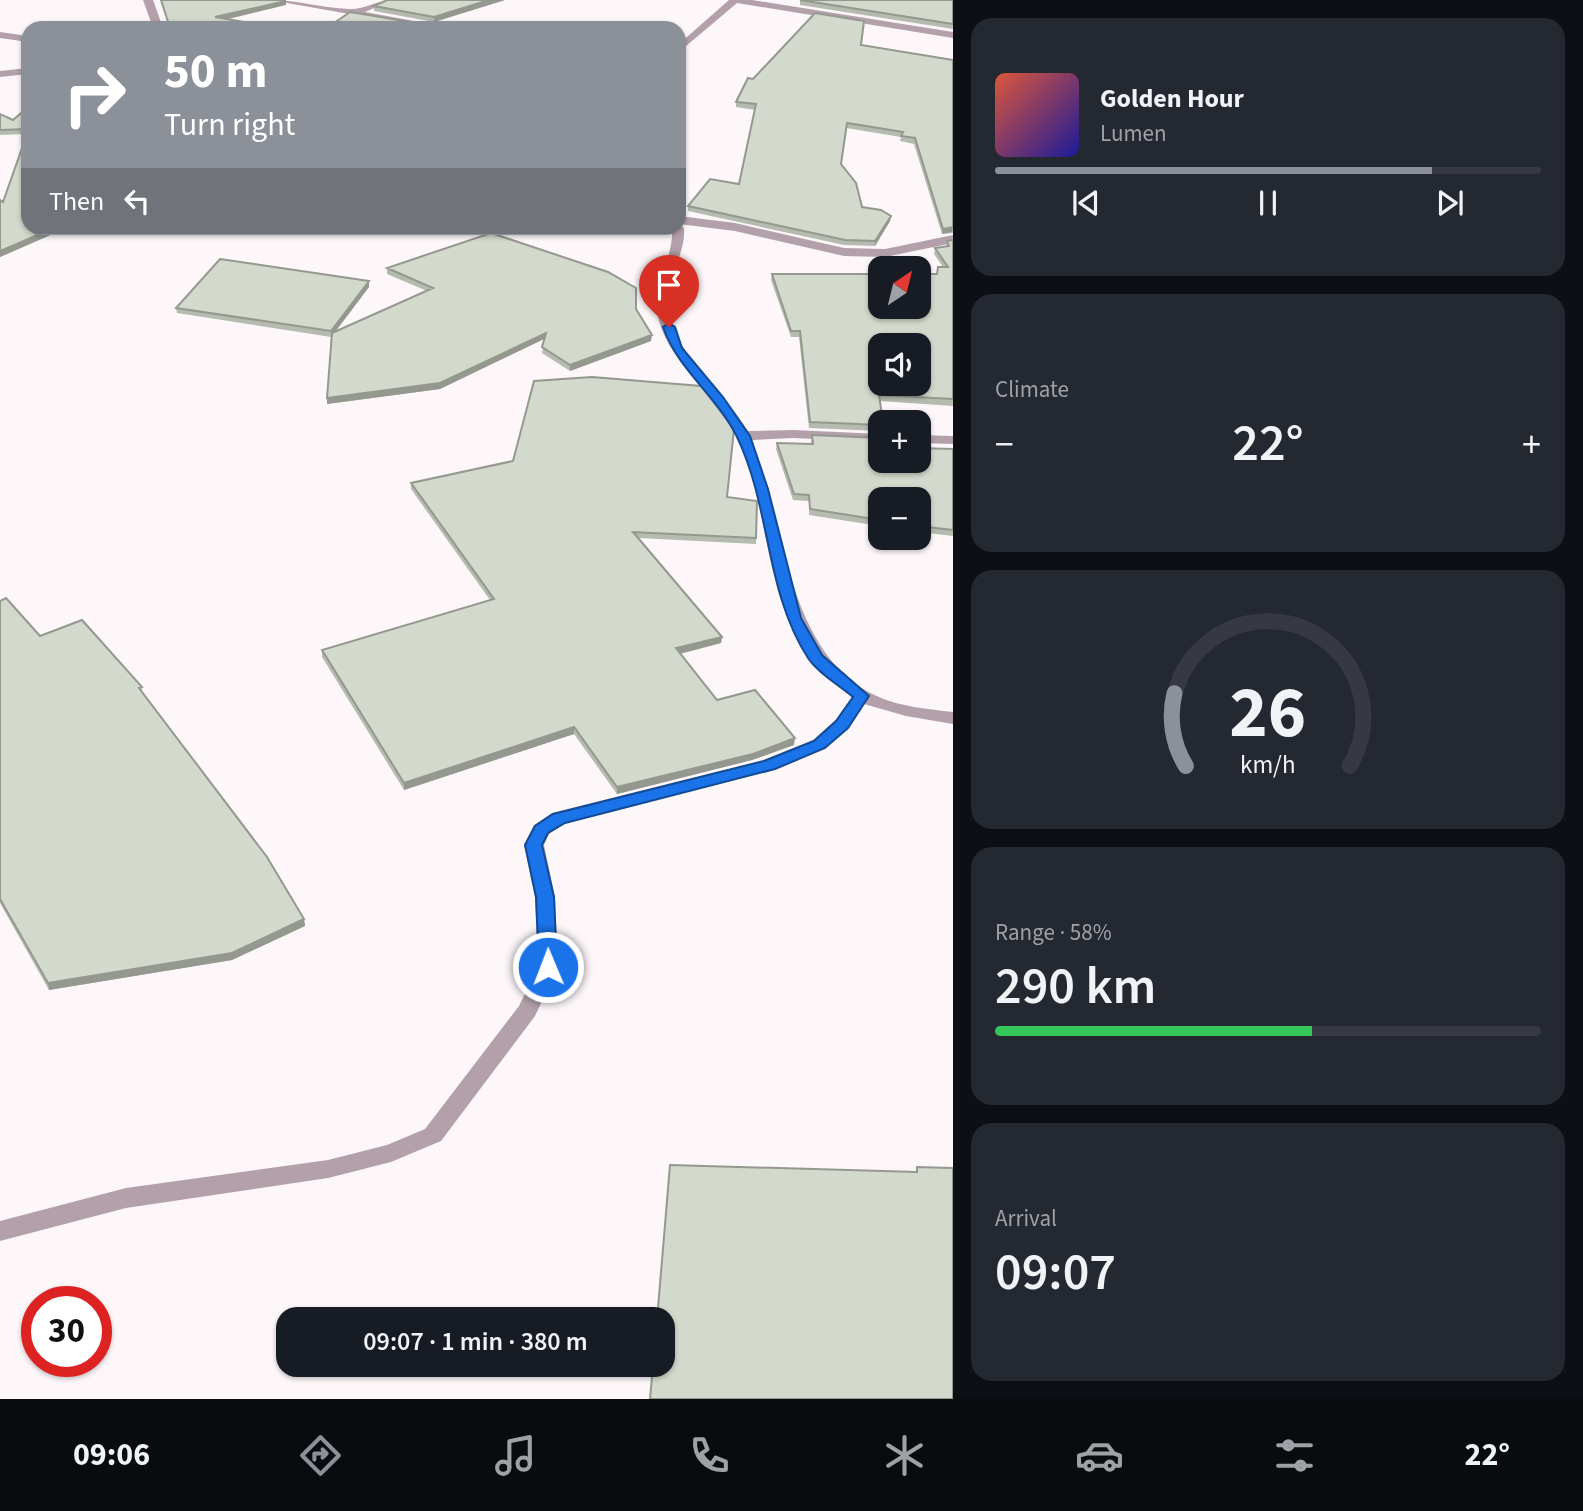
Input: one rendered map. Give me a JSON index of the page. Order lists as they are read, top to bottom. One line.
{"north":"top right","page":{"turn":["50 m","Turn right"],"song":["Golden Hour","Lumen"],"then":"Then","map_buttons":["+","−"],"tile":["Climate",["Range · 58%","290 km"],["Arrival","09:07"]],"heat":["−","22°","+"],"limit":"30","trip":"09:07 · 1 min · 380 m","tabs":["09:06","22°"],"gauge":["26","km/h"]}}
